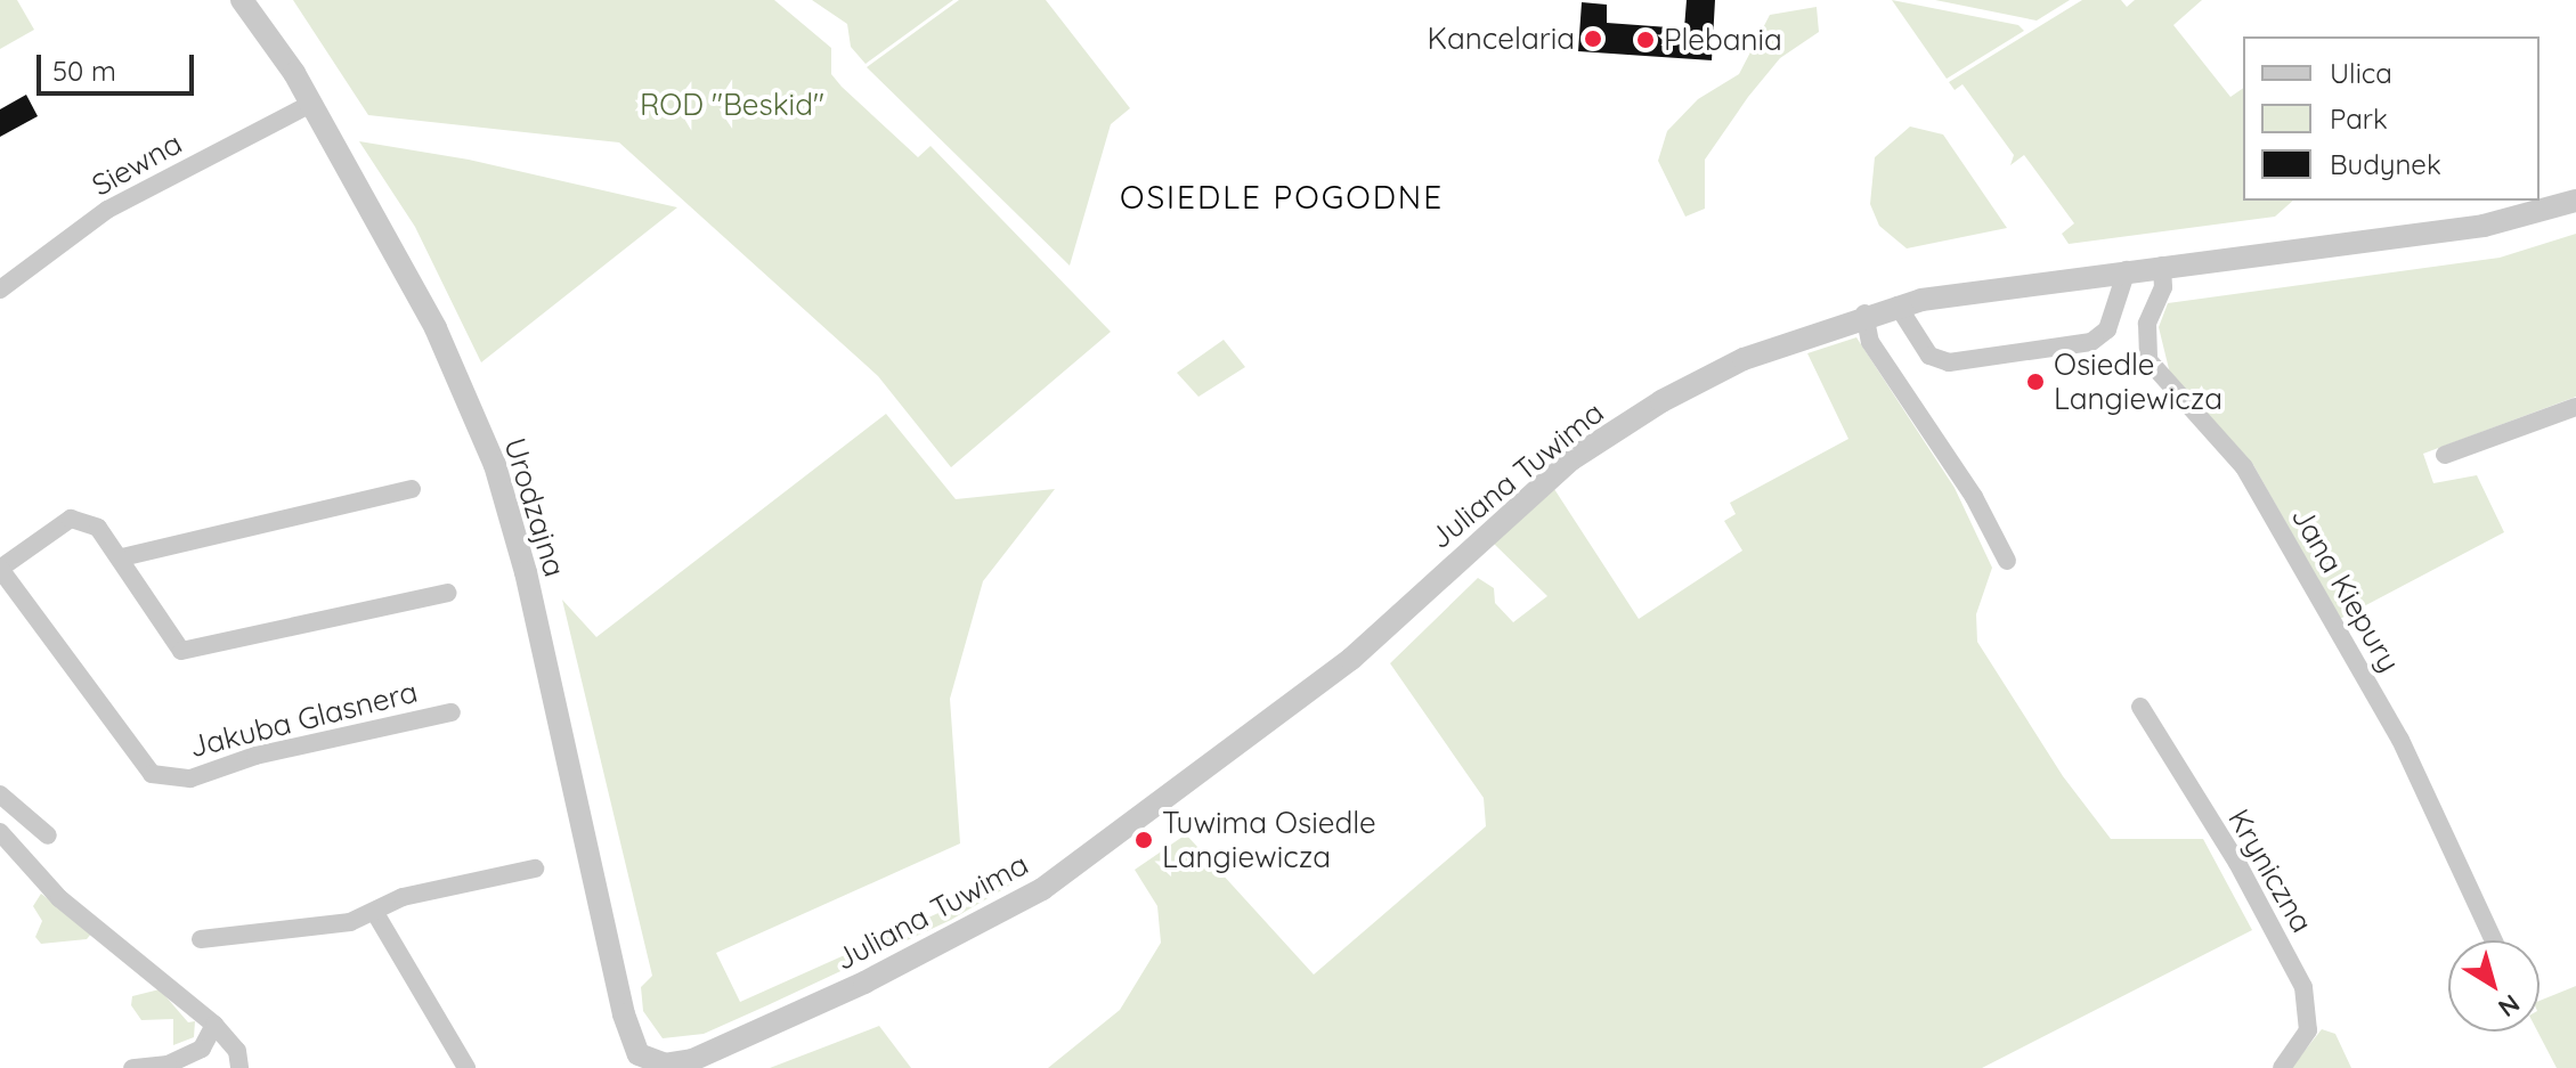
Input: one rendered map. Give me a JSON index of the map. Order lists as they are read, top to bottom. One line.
{"streets":{"street":["Siewna","Juliana Tuwima","Urodzajna","Jana Kiepury","Jakuba Glasnera","Kryniczna"]},"crossings":[["Siewna","Urodzajna"],["Juliana Tuwima","Urodzajna"],["Juliana Tuwima","Jana Kiepury"]],"districts":["OSIEDLE POGODNE"],"parks":["ROD \"Beskid\""],"places":["Kancelaria","Plebania","Osiedle Langiewicza","Tuwima Osiedle Langiewicza"],"legend":["Ulica","Park","Budynek"],"scale_bar":"50 m","north":"bottom right"}
